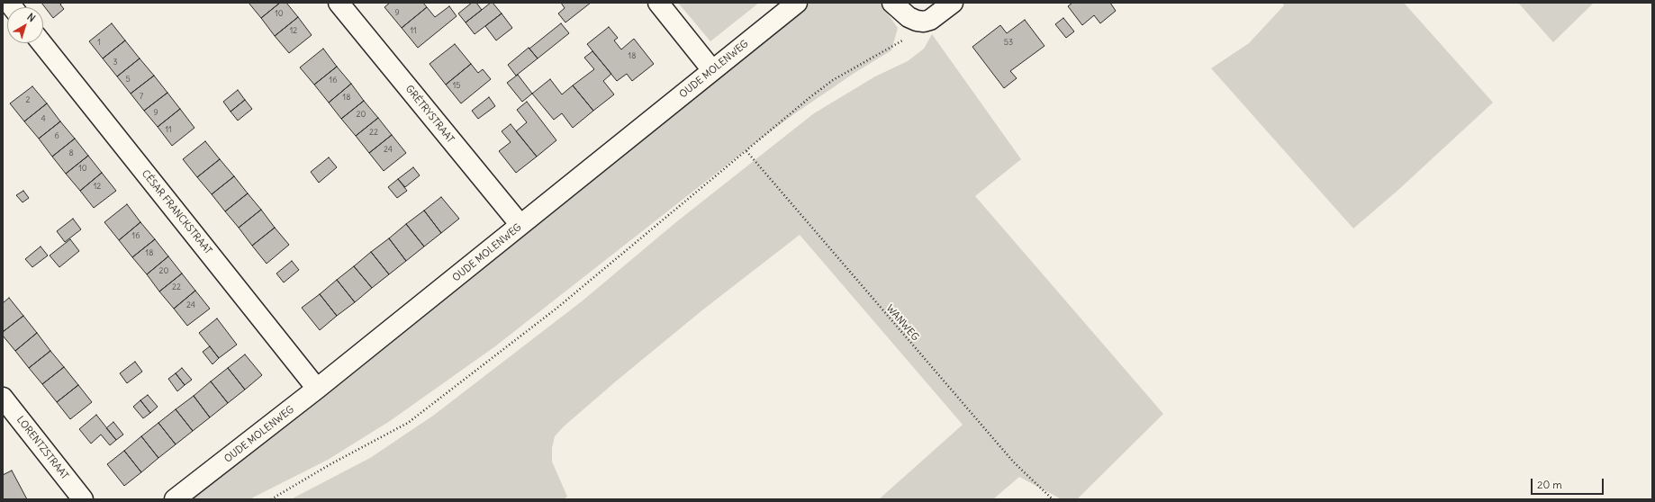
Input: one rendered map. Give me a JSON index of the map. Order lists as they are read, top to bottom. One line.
{"streets":{"street":["OUDE MOLENWEG","GRÉTRYSTRAAT","CÉSAR FRANCKSTRAAT","LORENTZSTRAAT"],"path":["WANWEG"]},"crossings":[["OUDE MOLENWEG","GRÉTRYSTRAAT"],["OUDE MOLENWEG","CÉSAR FRANCKSTRAAT"]],"house_numbers":["9","10","12","11","1","53","18","3","5","16","15","7","18","2","9","20","4","11","22","6","24","8","10","12","16","18","20","22","24"],"scale_bar":"20 m","north":"top right"}
